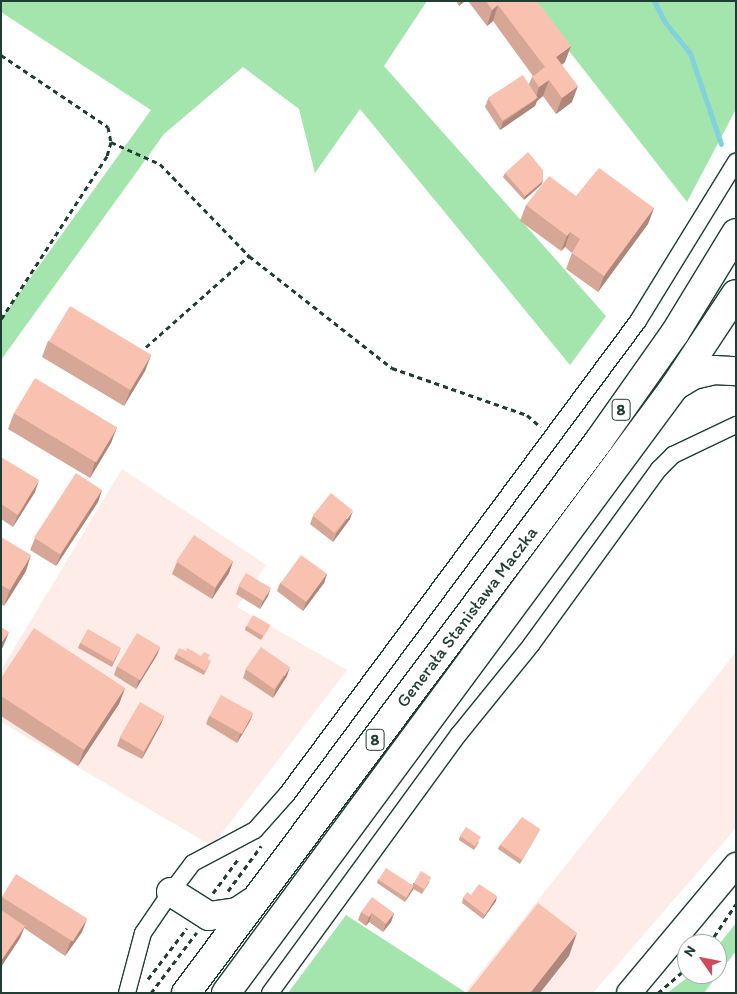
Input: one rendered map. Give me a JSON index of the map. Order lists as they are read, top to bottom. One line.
{"streets":{"highway":["8","Generała Stanisława Maczka"]},"north":"top left"}
